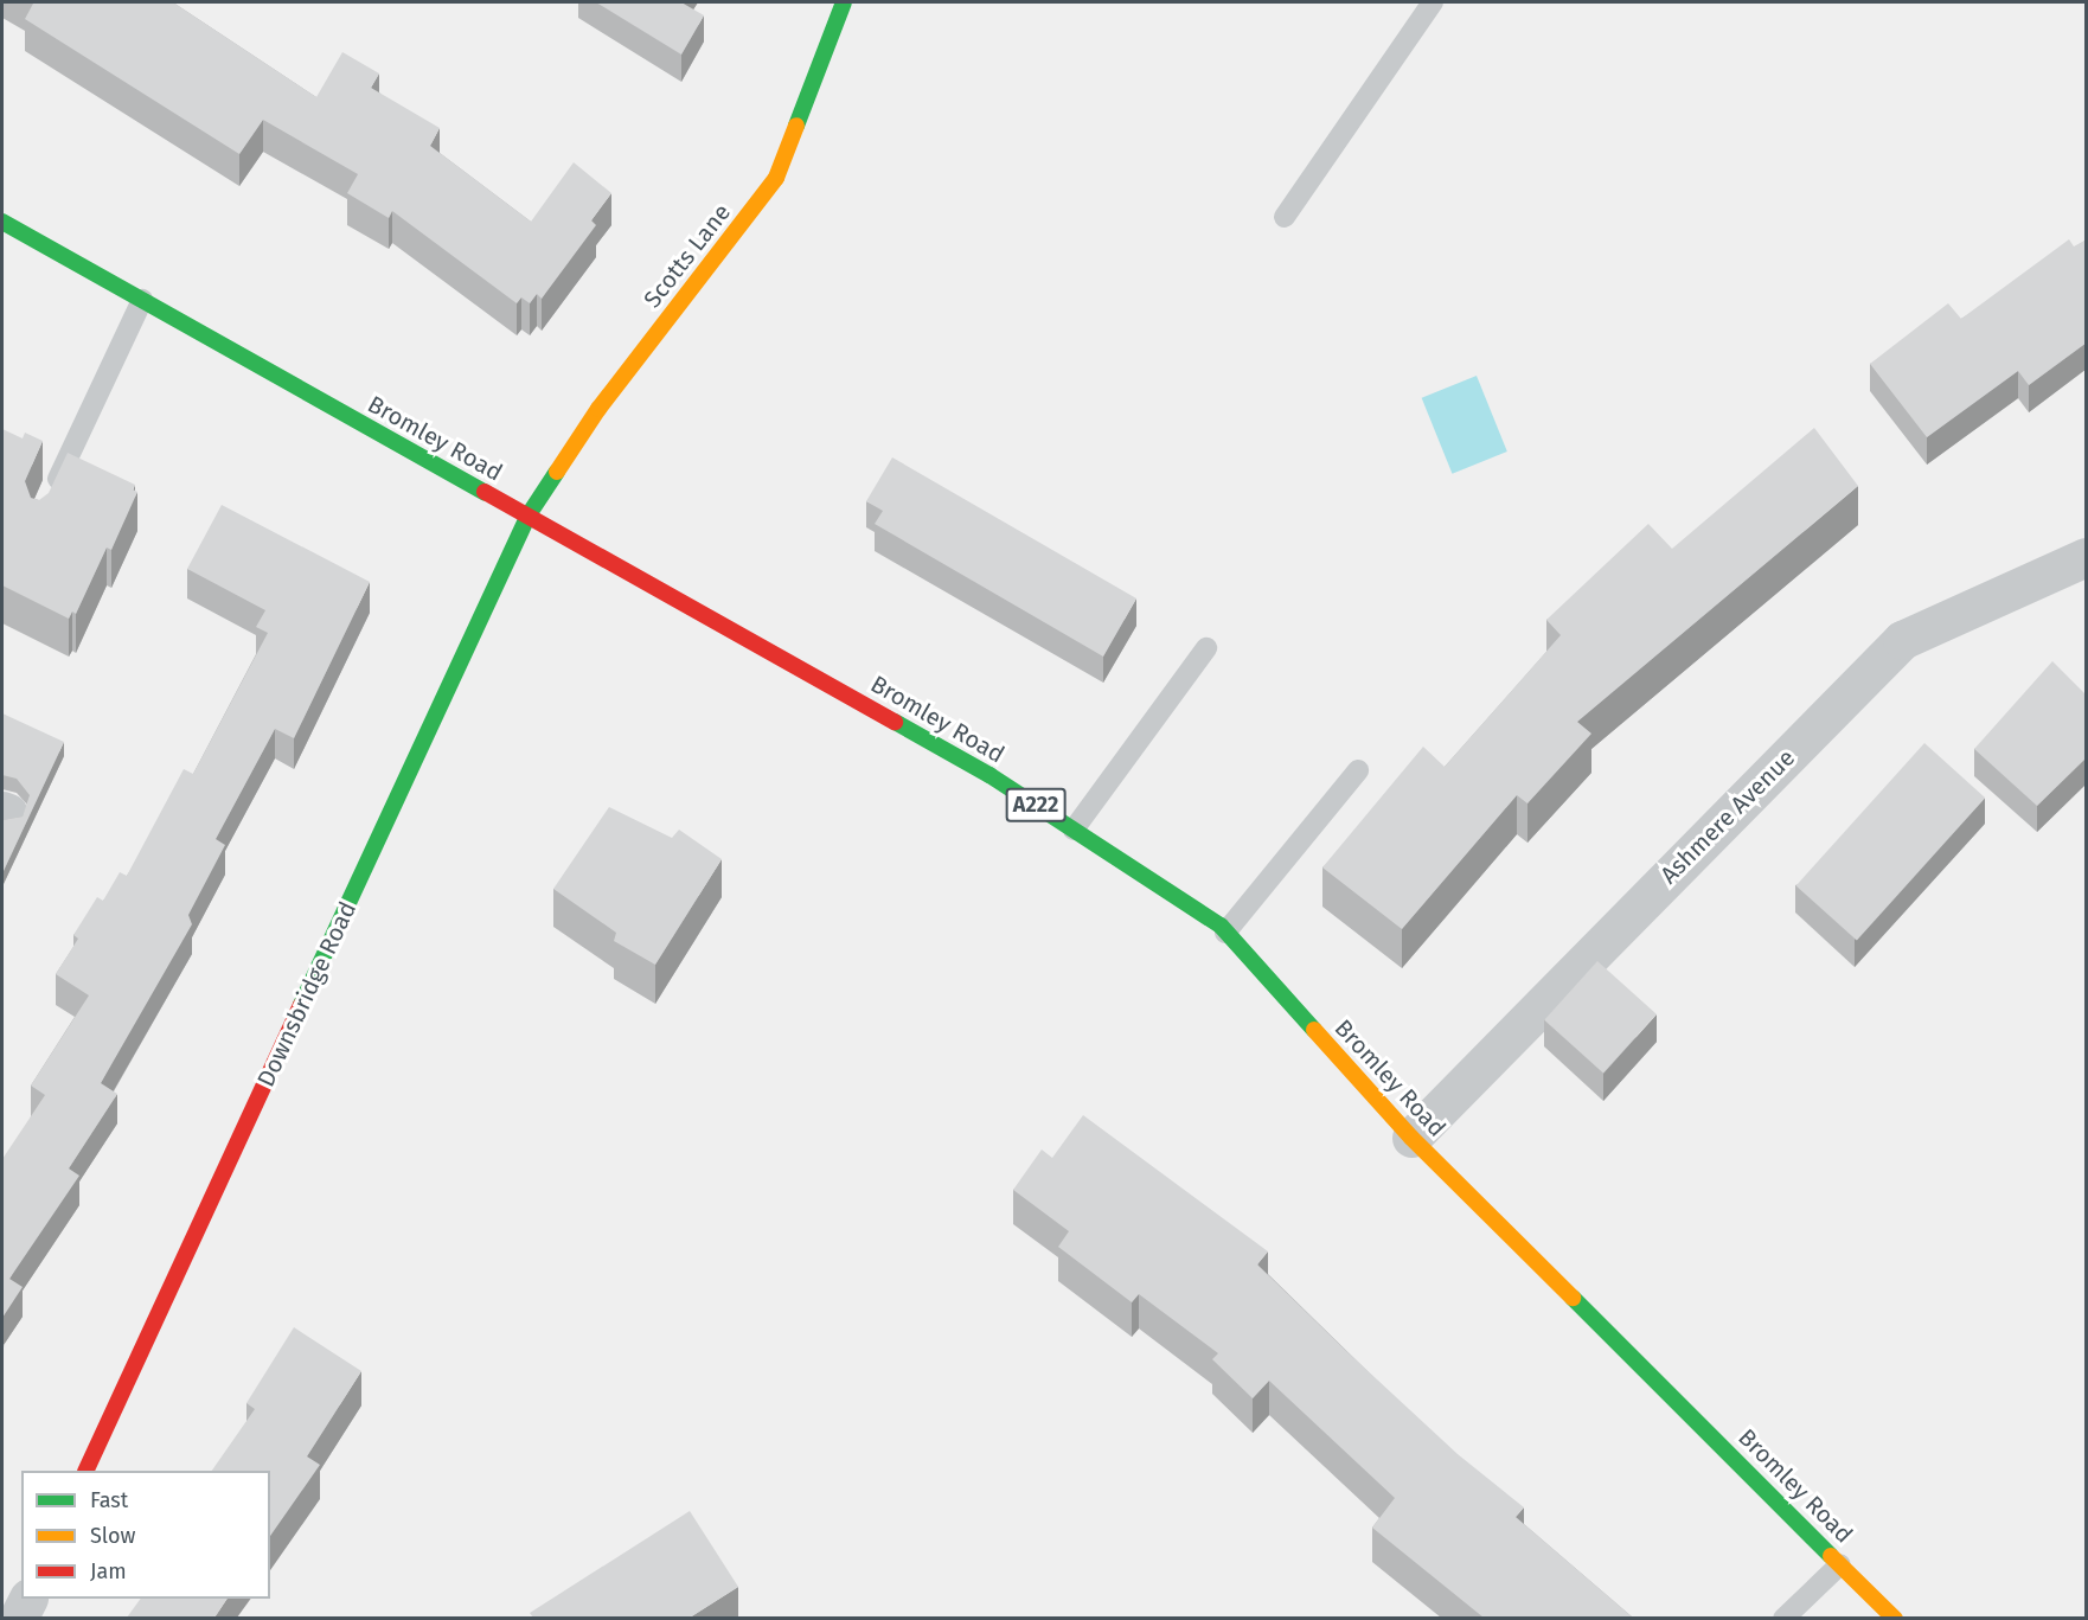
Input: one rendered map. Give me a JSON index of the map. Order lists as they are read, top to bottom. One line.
{"streets":{"main road":["Scotts Lane","Bromley Road","A222","Downsbridge Road"],"street":["Ashmere Avenue"]},"crossings":[["Scotts Lane","Bromley Road"],["Scotts Lane","Downsbridge Road"],["Bromley Road","Ashmere Avenue"],["Bromley Road","Downsbridge Road"]],"legend":["Fast","Slow","Jam"]}
